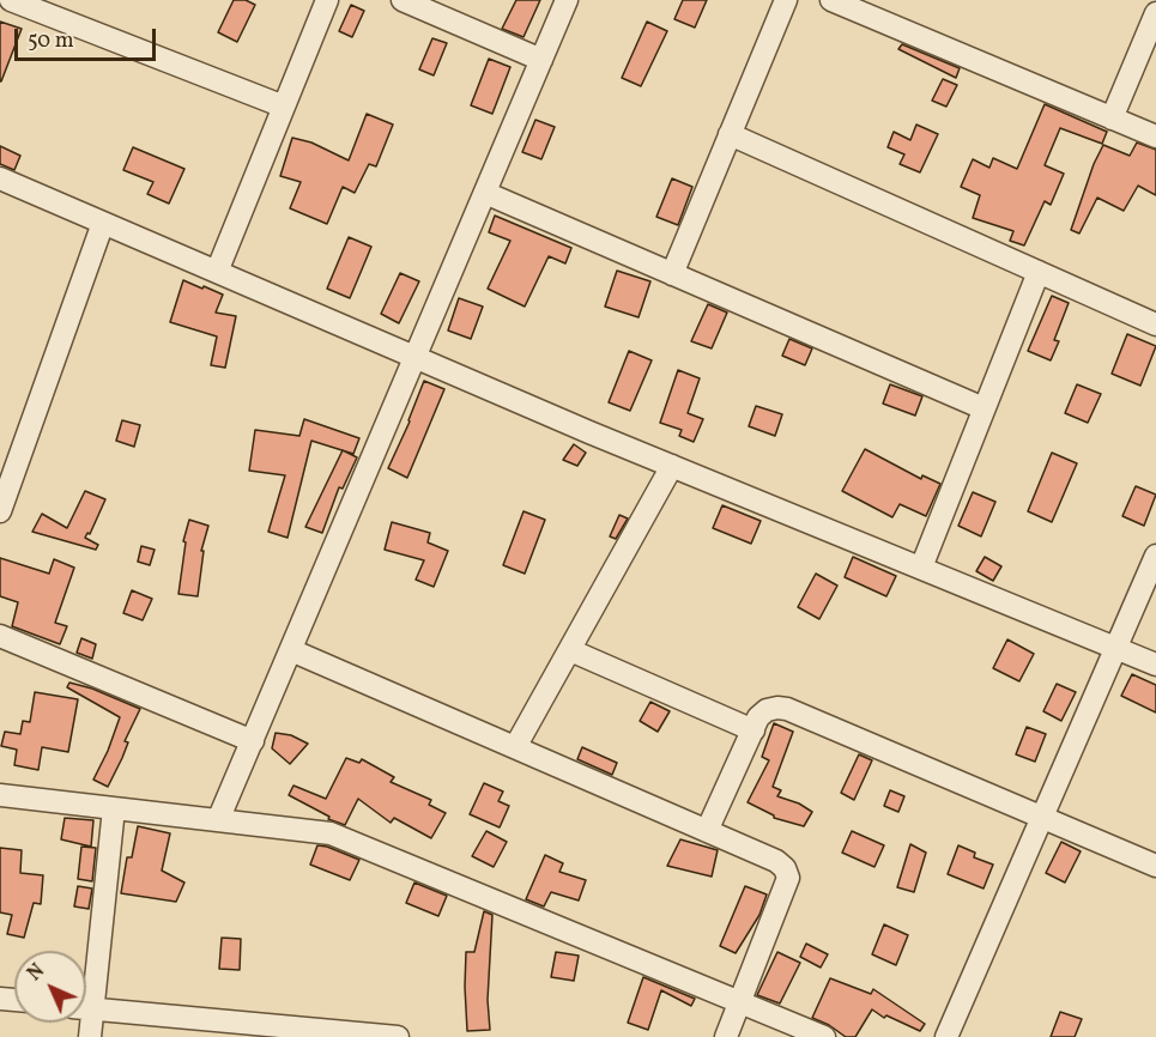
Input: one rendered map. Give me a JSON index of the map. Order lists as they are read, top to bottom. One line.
{"scale_bar":"50 m","north":"top left"}
